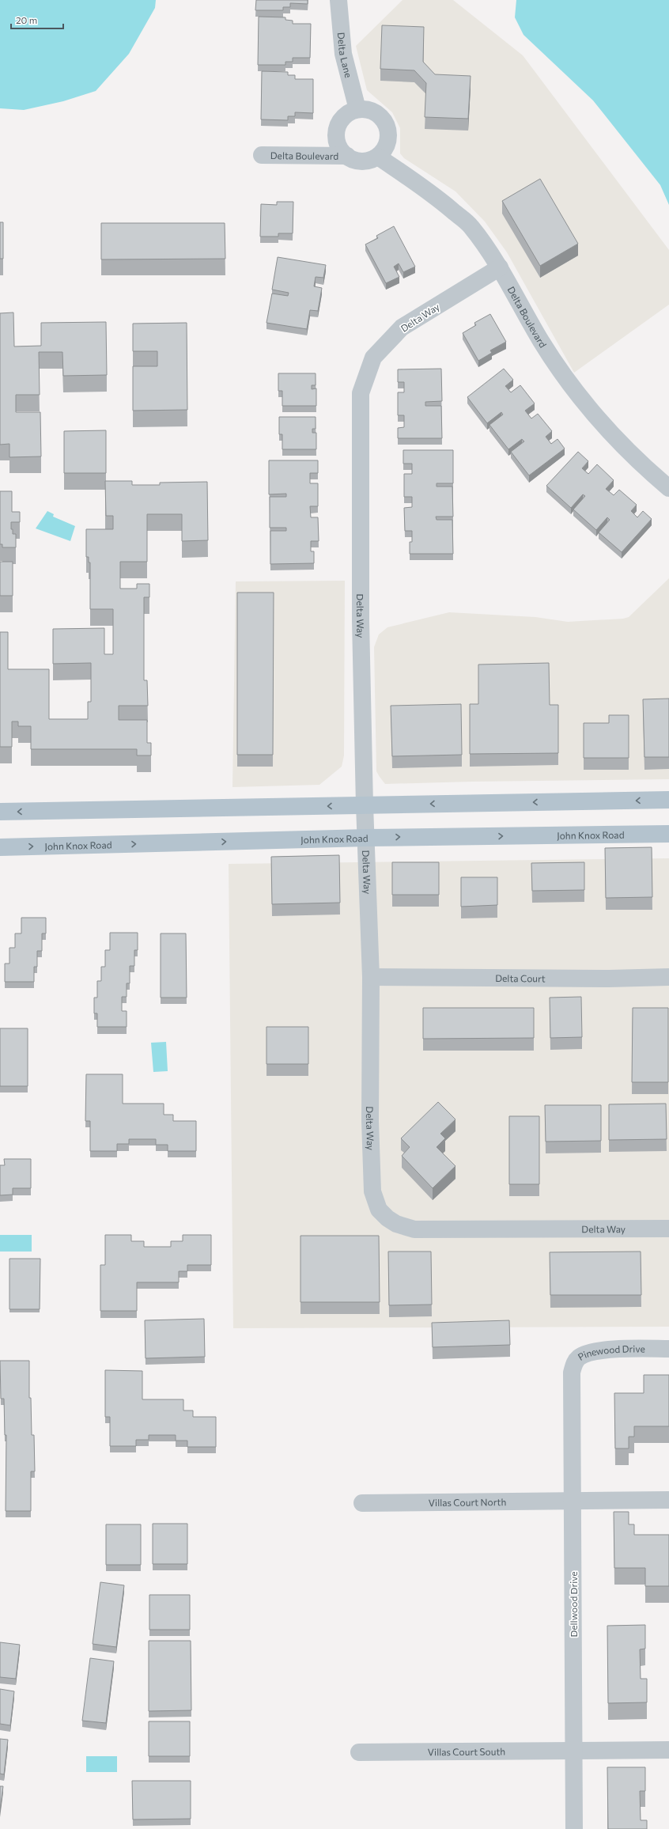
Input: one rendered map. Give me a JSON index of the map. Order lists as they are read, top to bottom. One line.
{"streets":{"main road":["John Knox Road"],"street":["Delta Lane","Delta Boulevard","Delta Way","Delta Court","Pinewood Drive","Villas Court North","Dellwood Drive","Villas Court South"]},"crossings":[["Delta Lane","Delta Boulevard"],["Delta Boulevard","Delta Way"],["Delta Way","John Knox Road"],["Delta Way","Delta Court"],["Pinewood Drive","Dellwood Drive"],["Villas Court North","Dellwood Drive"],["Dellwood Drive","Villas Court South"]],"scale_bar":"20 m"}
